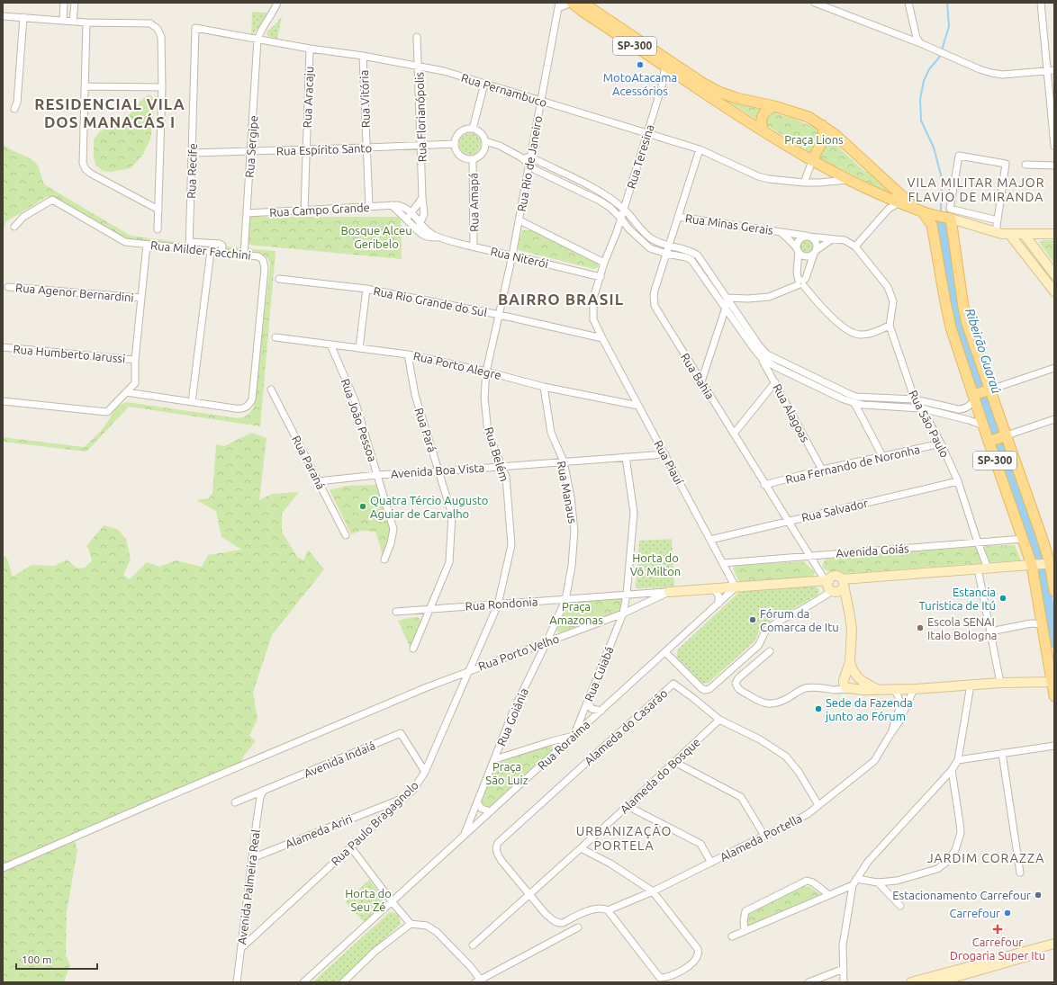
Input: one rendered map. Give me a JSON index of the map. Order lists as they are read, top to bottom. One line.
{"streets":{"main road":["SP-300"],"street":["Rua Pernambuco","Rua Aracaju","Rua Vitória","Rua Florianópolis","Rua Sergipe","Rua Espírito Santo","Rua Teresina","Rua Rio de Janeiro","Rua Recife","Rua Amapá","Rua Campo Grande","Rua Minas Gerais","Rua Milder Facchini","Rua Niterói","Rua Agenor Bernardini","Rua Rio Grande do Sul","Rua Humberto Iarussi","Rua Porto Alegre","Rua Bahia","Rua Alagoas","Rua João Pessoa","Rua São Paulo","Rua Pará","Rua Belém","Rua Paraná","Rua Piauí","Rua Fernando de Noronha","Avenida Boa Vista","Rua Manaus","Rua Salvador","Avenida Goiás","Rua Rondonia","Rua Porto Velho","Rua Cuiabá","Rua Goiânia","Alameda do Casarão","Rua Roraima","Avenida Indaiá","Alameda do Bosque","Rua Paulo Bragagnolo","Alameda Ariri","Alameda Portella","Avenida Palmeira Real"]},"crossings":[["SP-300","Rua Pernambuco"],["SP-300","Rua Teresina"],["SP-300","Rua Rio de Janeiro"],["SP-300","Avenida Goiás"],["Rua Pernambuco","Rua Aracaju"],["Rua Pernambuco","Rua Vitória"],["Rua Pernambuco","Rua Florianópolis"],["Rua Pernambuco","Rua Sergipe"],["Rua Pernambuco","Rua Teresina"],["Rua Pernambuco","Rua Rio de Janeiro"],["Rua Pernambuco","Rua Recife"],["Rua Pernambuco","Rua Bahia"],["Rua Aracaju","Rua Espírito Santo"],["Rua Aracaju","Rua Campo Grande"],["Rua Vitória","Rua Espírito Santo"],["Rua Vitória","Rua Campo Grande"],["Rua Florianópolis","Rua Espírito Santo"],["Rua Florianópolis","Rua Niterói"],["Rua Sergipe","Rua Espírito Santo"],["Rua Sergipe","Rua Campo Grande"],["Rua Sergipe","Rua Milder Facchini"],["Rua Espírito Santo","Rua Recife"],["Rua Espírito Santo","Rua Amapá"],["Rua Teresina","Rua Niterói"],["Rua Teresina","Rua Rio Grande do Sul"],["Rua Teresina","Rua Piauí"],["Rua Rio de Janeiro","Rua Niterói"],["Rua Rio de Janeiro","Rua Belém"],["Rua Recife","Rua Milder Facchini"],["Rua Amapá","Rua Niterói"],["Rua Minas Gerais","Rua Bahia"],["Rua Minas Gerais","Rua São Paulo"],["Rua Niterói","Rua Belém"],["Rua Rio Grande do Sul","Rua Belém"],["Rua Rio Grande do Sul","Rua Piauí"],["Rua Porto Alegre","Rua João Pessoa"],["Rua Porto Alegre","Rua Pará"],["Rua Porto Alegre","Rua Belém"],["Rua Porto Alegre","Rua Piauí"],["Rua Porto Alegre","Rua Manaus"],["Rua Bahia","Rua Fernando de Noronha"],["Rua Bahia","Rua Salvador"],["Rua Bahia","Avenida Goiás"],["Rua Alagoas","Rua Fernando de Noronha"],["Rua João Pessoa","Avenida Boa Vista"],["Rua São Paulo","Rua Fernando de Noronha"],["Rua São Paulo","Rua Salvador"],["Rua São Paulo","Avenida Goiás"],["Rua Pará","Avenida Boa Vista"],["Rua Pará","Rua Rondonia"],["Rua Belém","Avenida Boa Vista"],["Rua Belém","Rua Rondonia"],["Rua Belém","Rua Porto Velho"],["Rua Belém","Rua Paulo Bragagnolo"],["Rua Paraná","Avenida Boa Vista"],["Rua Piauí","Avenida Boa Vista"],["Rua Piauí","Rua Salvador"],["Rua Piauí","Avenida Goiás"],["Rua Piauí","Rua Roraima"],["Avenida Boa Vista","Rua Manaus"],["Avenida Boa Vista","Rua Cuiabá"],["Rua Manaus","Rua Rondonia"],["Rua Manaus","Rua Goiânia"],["Rua Rondonia","Rua Porto Velho"],["Rua Rondonia","Rua Cuiabá"],["Rua Rondonia","Rua Goiânia"],["Rua Porto Velho","Rua Cuiabá"],["Rua Porto Velho","Rua Goiânia"],["Rua Porto Velho","Rua Paulo Bragagnolo"],["Rua Cuiabá","Rua Roraima"],["Rua Goiânia","Rua Roraima"],["Alameda do Casarão","Alameda do Bosque"],["Alameda do Casarão","Alameda Portella"],["Avenida Indaiá","Rua Paulo Bragagnolo"],["Avenida Indaiá","Avenida Palmeira Real"],["Rua Paulo Bragagnolo","Alameda Ariri"],["Rua Paulo Bragagnolo","Avenida Palmeira Real"],["Alameda Ariri","Avenida Palmeira Real"]],"districts":["RESIDENCIAL VILA DOS MANACÁS I","VILA MILITAR MAJOR FLAVIO DE MIRANDA","BAIRRO BRASIL","URBANIZAÇÃO PORTELA","JARDIM CORAZZA"],"water":["Ribeirão Guaraú"],"parks":["Praça Lions","Bosque Alceu Geribelo","Horta do Võ Milton","Praça Amazonas","Praça São Luiz","Horta do Seu Zé"],"places":{"other":["MotoAtacama Acessórios","Quatra Tércio Augusto Aguiar de Carvalho","Estancia Turistica de Itú","Fórum da Comarca de Itu","Escola SENAI Italo Bologna","Sede da Fazenda junto ao Fórum","Estacionamento Carrefour","Carrefour"],"health":["Carrefour Drogaria Super Itu"]},"scale_bar":"100 m"}
